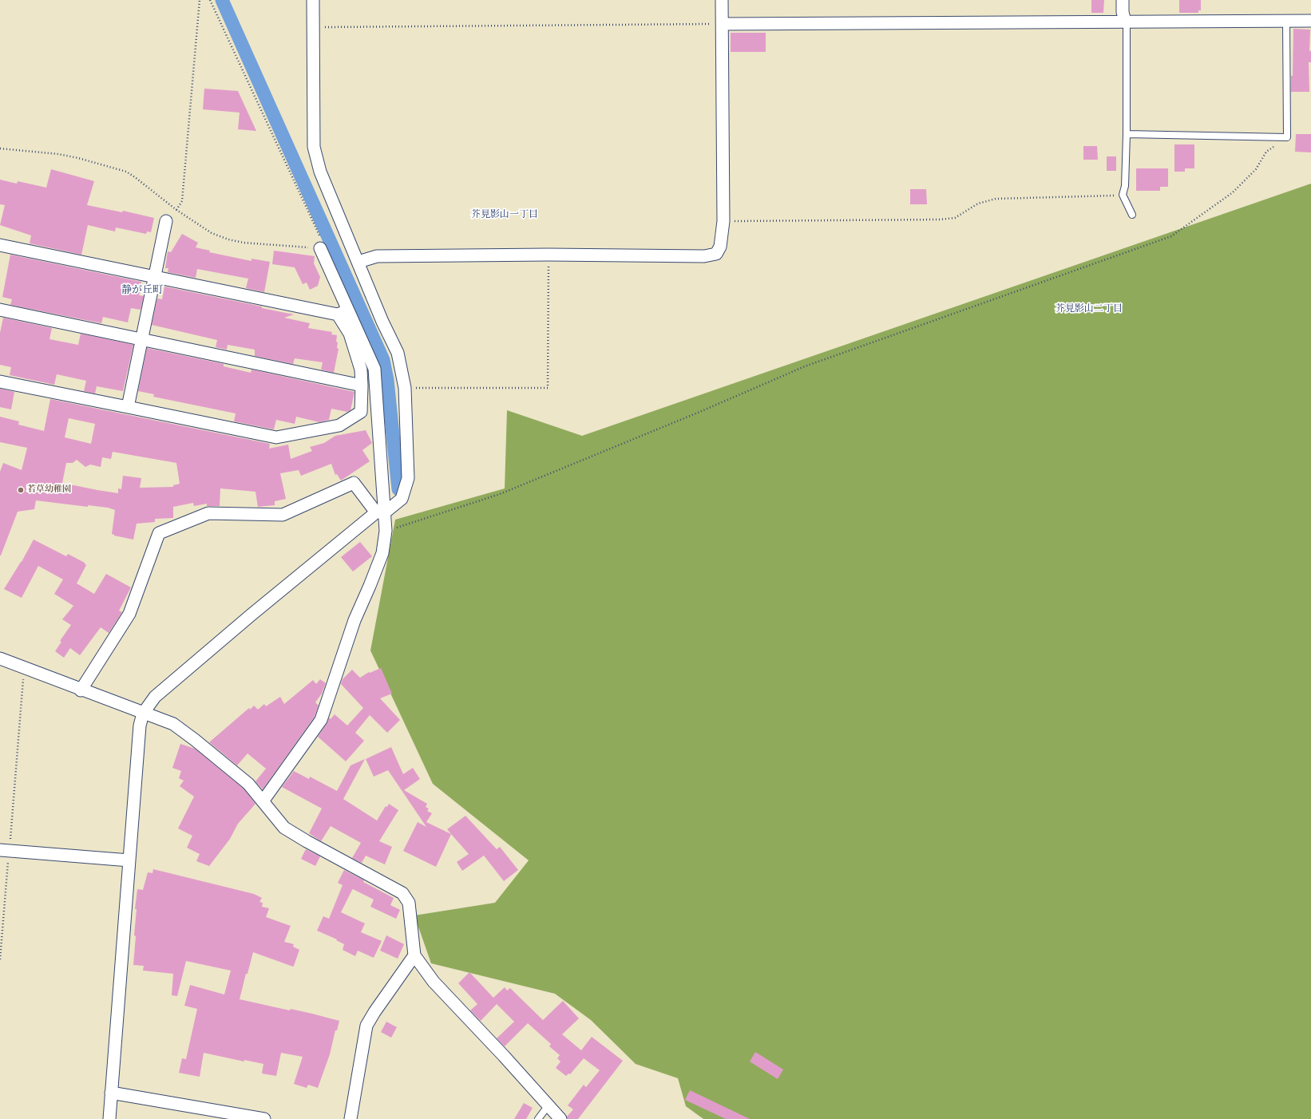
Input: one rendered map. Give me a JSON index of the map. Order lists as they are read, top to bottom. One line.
{"districts":["芥見影山一丁目","静が丘町","芥見影山二丁目"],"places":["若草幼稚園"]}
